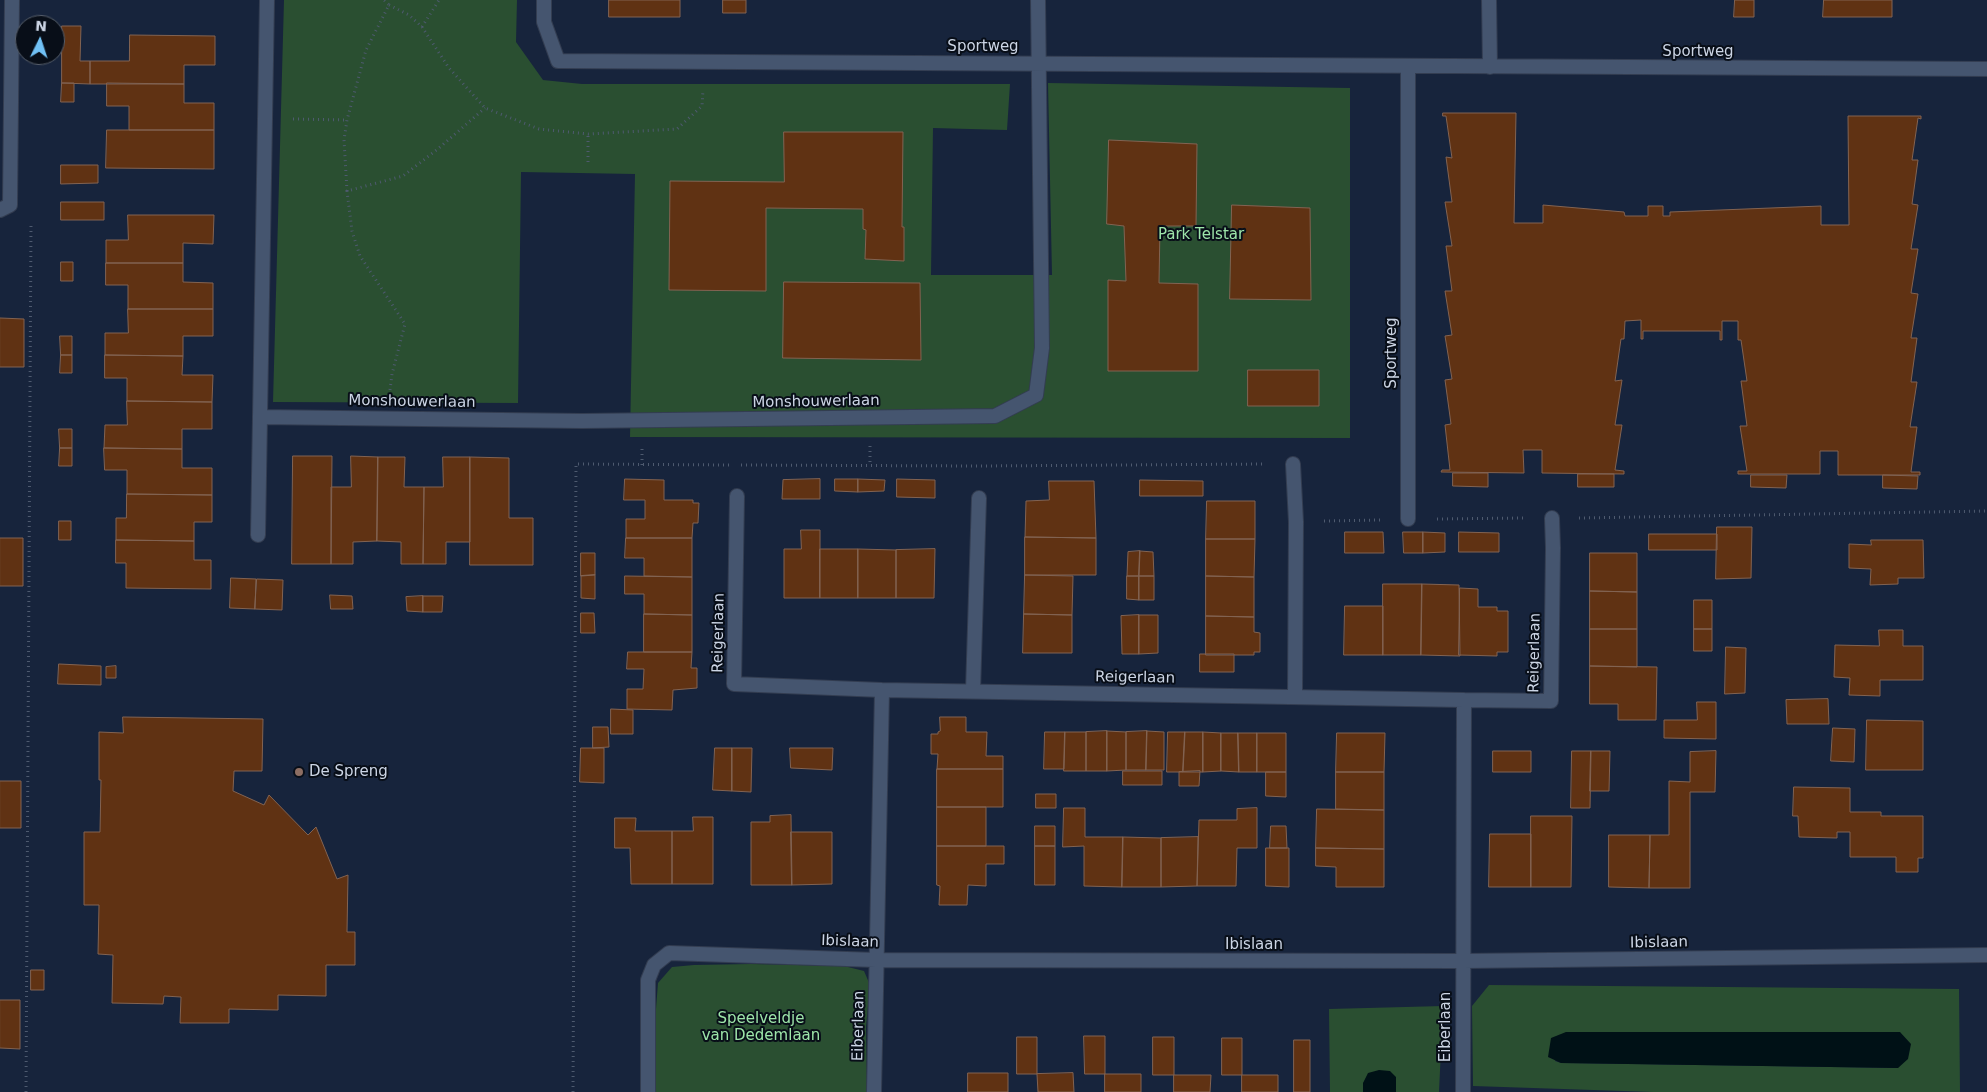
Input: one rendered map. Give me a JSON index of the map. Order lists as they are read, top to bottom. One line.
{"streets":{"street":["Sportweg","Monshouwerlaan","Reigerlaan","Ibislaan","Eiberlaan"]},"crossings":[["Sportweg","Monshouwerlaan"],["Ibislaan","Eiberlaan"]],"parks":["Park Telstar","Speelveldje van Dedemlaan"],"places":["De Spreng"],"north":"top"}
